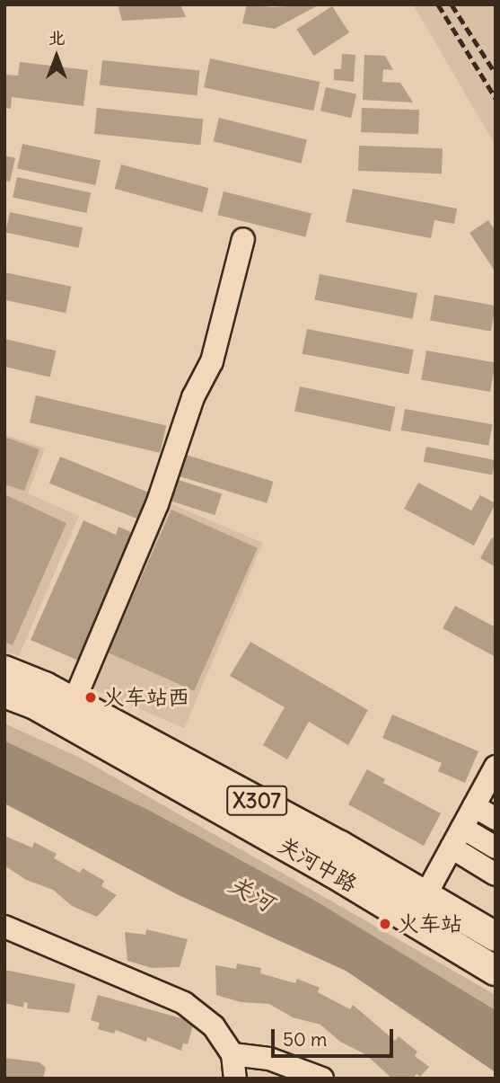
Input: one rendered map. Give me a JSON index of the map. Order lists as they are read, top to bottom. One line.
{"streets":{"main road":["X307","关河中路"]},"water":["关河"],"places":["火车站西","火车站"],"scale_bar":"50 m","north":"top"}
